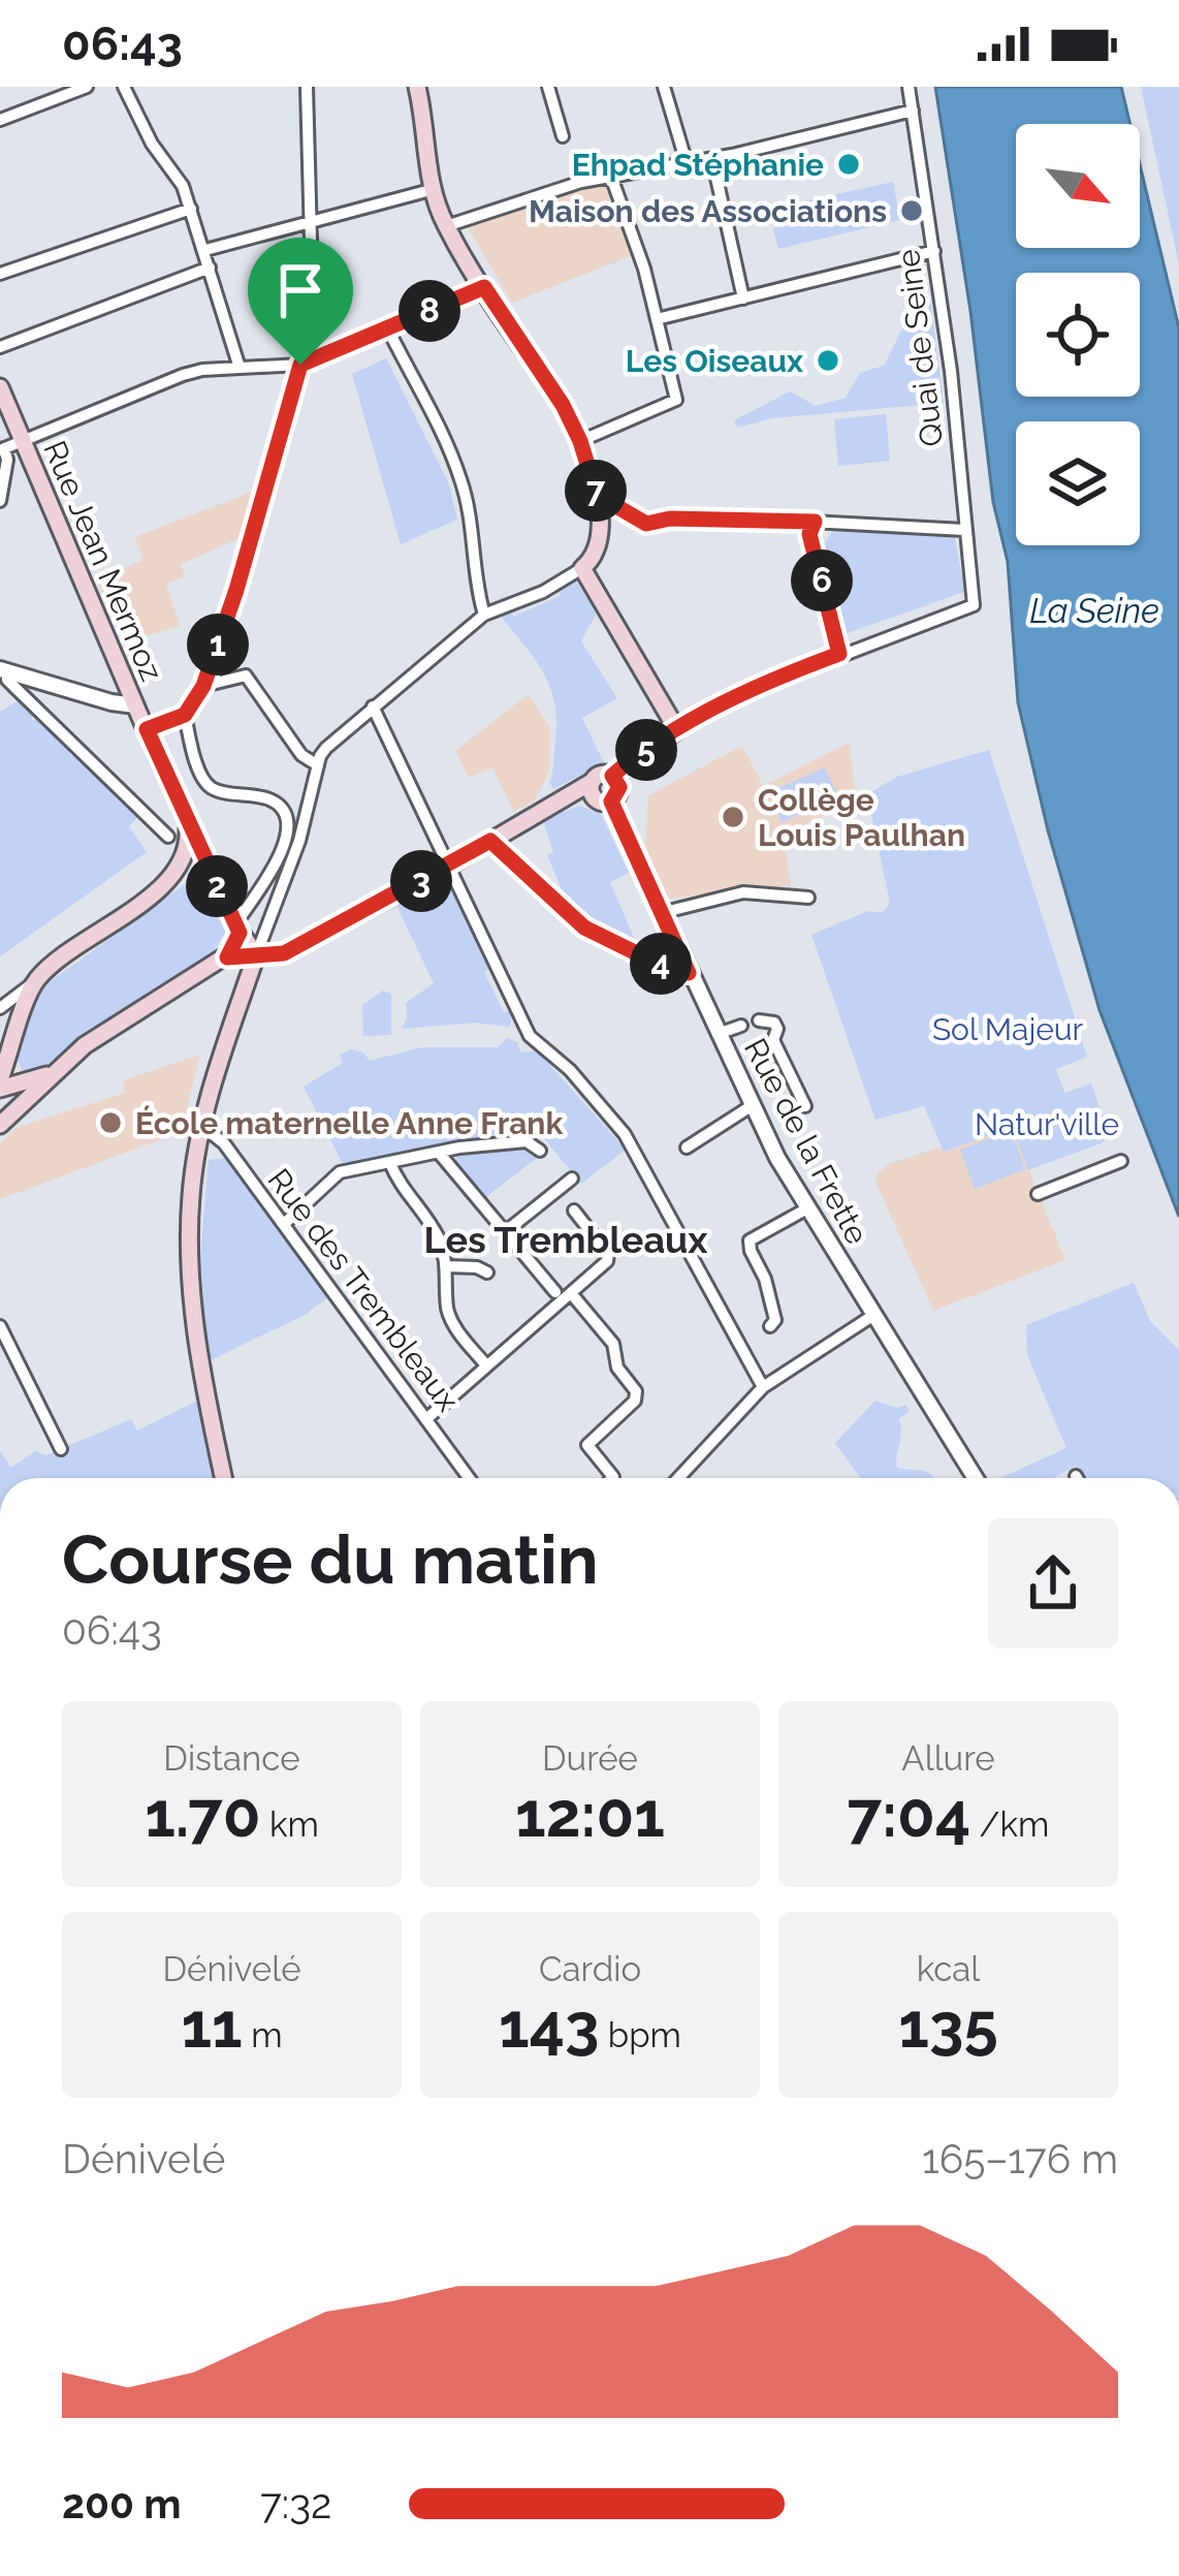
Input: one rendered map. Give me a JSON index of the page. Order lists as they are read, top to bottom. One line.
{"streets":{"main road":["Rue Jean Mermoz"],"street":["Quai de Seine","Rue de la Frette","Rue des Trembleaux"]},"districts":["Les Trembleaux"],"water":["La Seine"],"parks":["Sol Majeur","Natur'ville"],"places":["Ehpad Stéphanie","Maison des Associations","Les Oiseaux","Collège Louis Paulhan","École maternelle Anne Frank"],"north":"bottom right","page":{"status":"06:43","pins":["8","7","6","1","5","3","2","4"],"heading":["Course du matin","06:43"],"stats":[["Distance","1.70 km"],["Durée","12:01"],["Allure","7:04 /km"],["Dénivelé","11 m"],["Cardio","143 bpm"],["kcal","135"]],"chart":["Dénivelé","165–176 m"],"list":[{"name":"200 m","note":"7:32"}]}}
